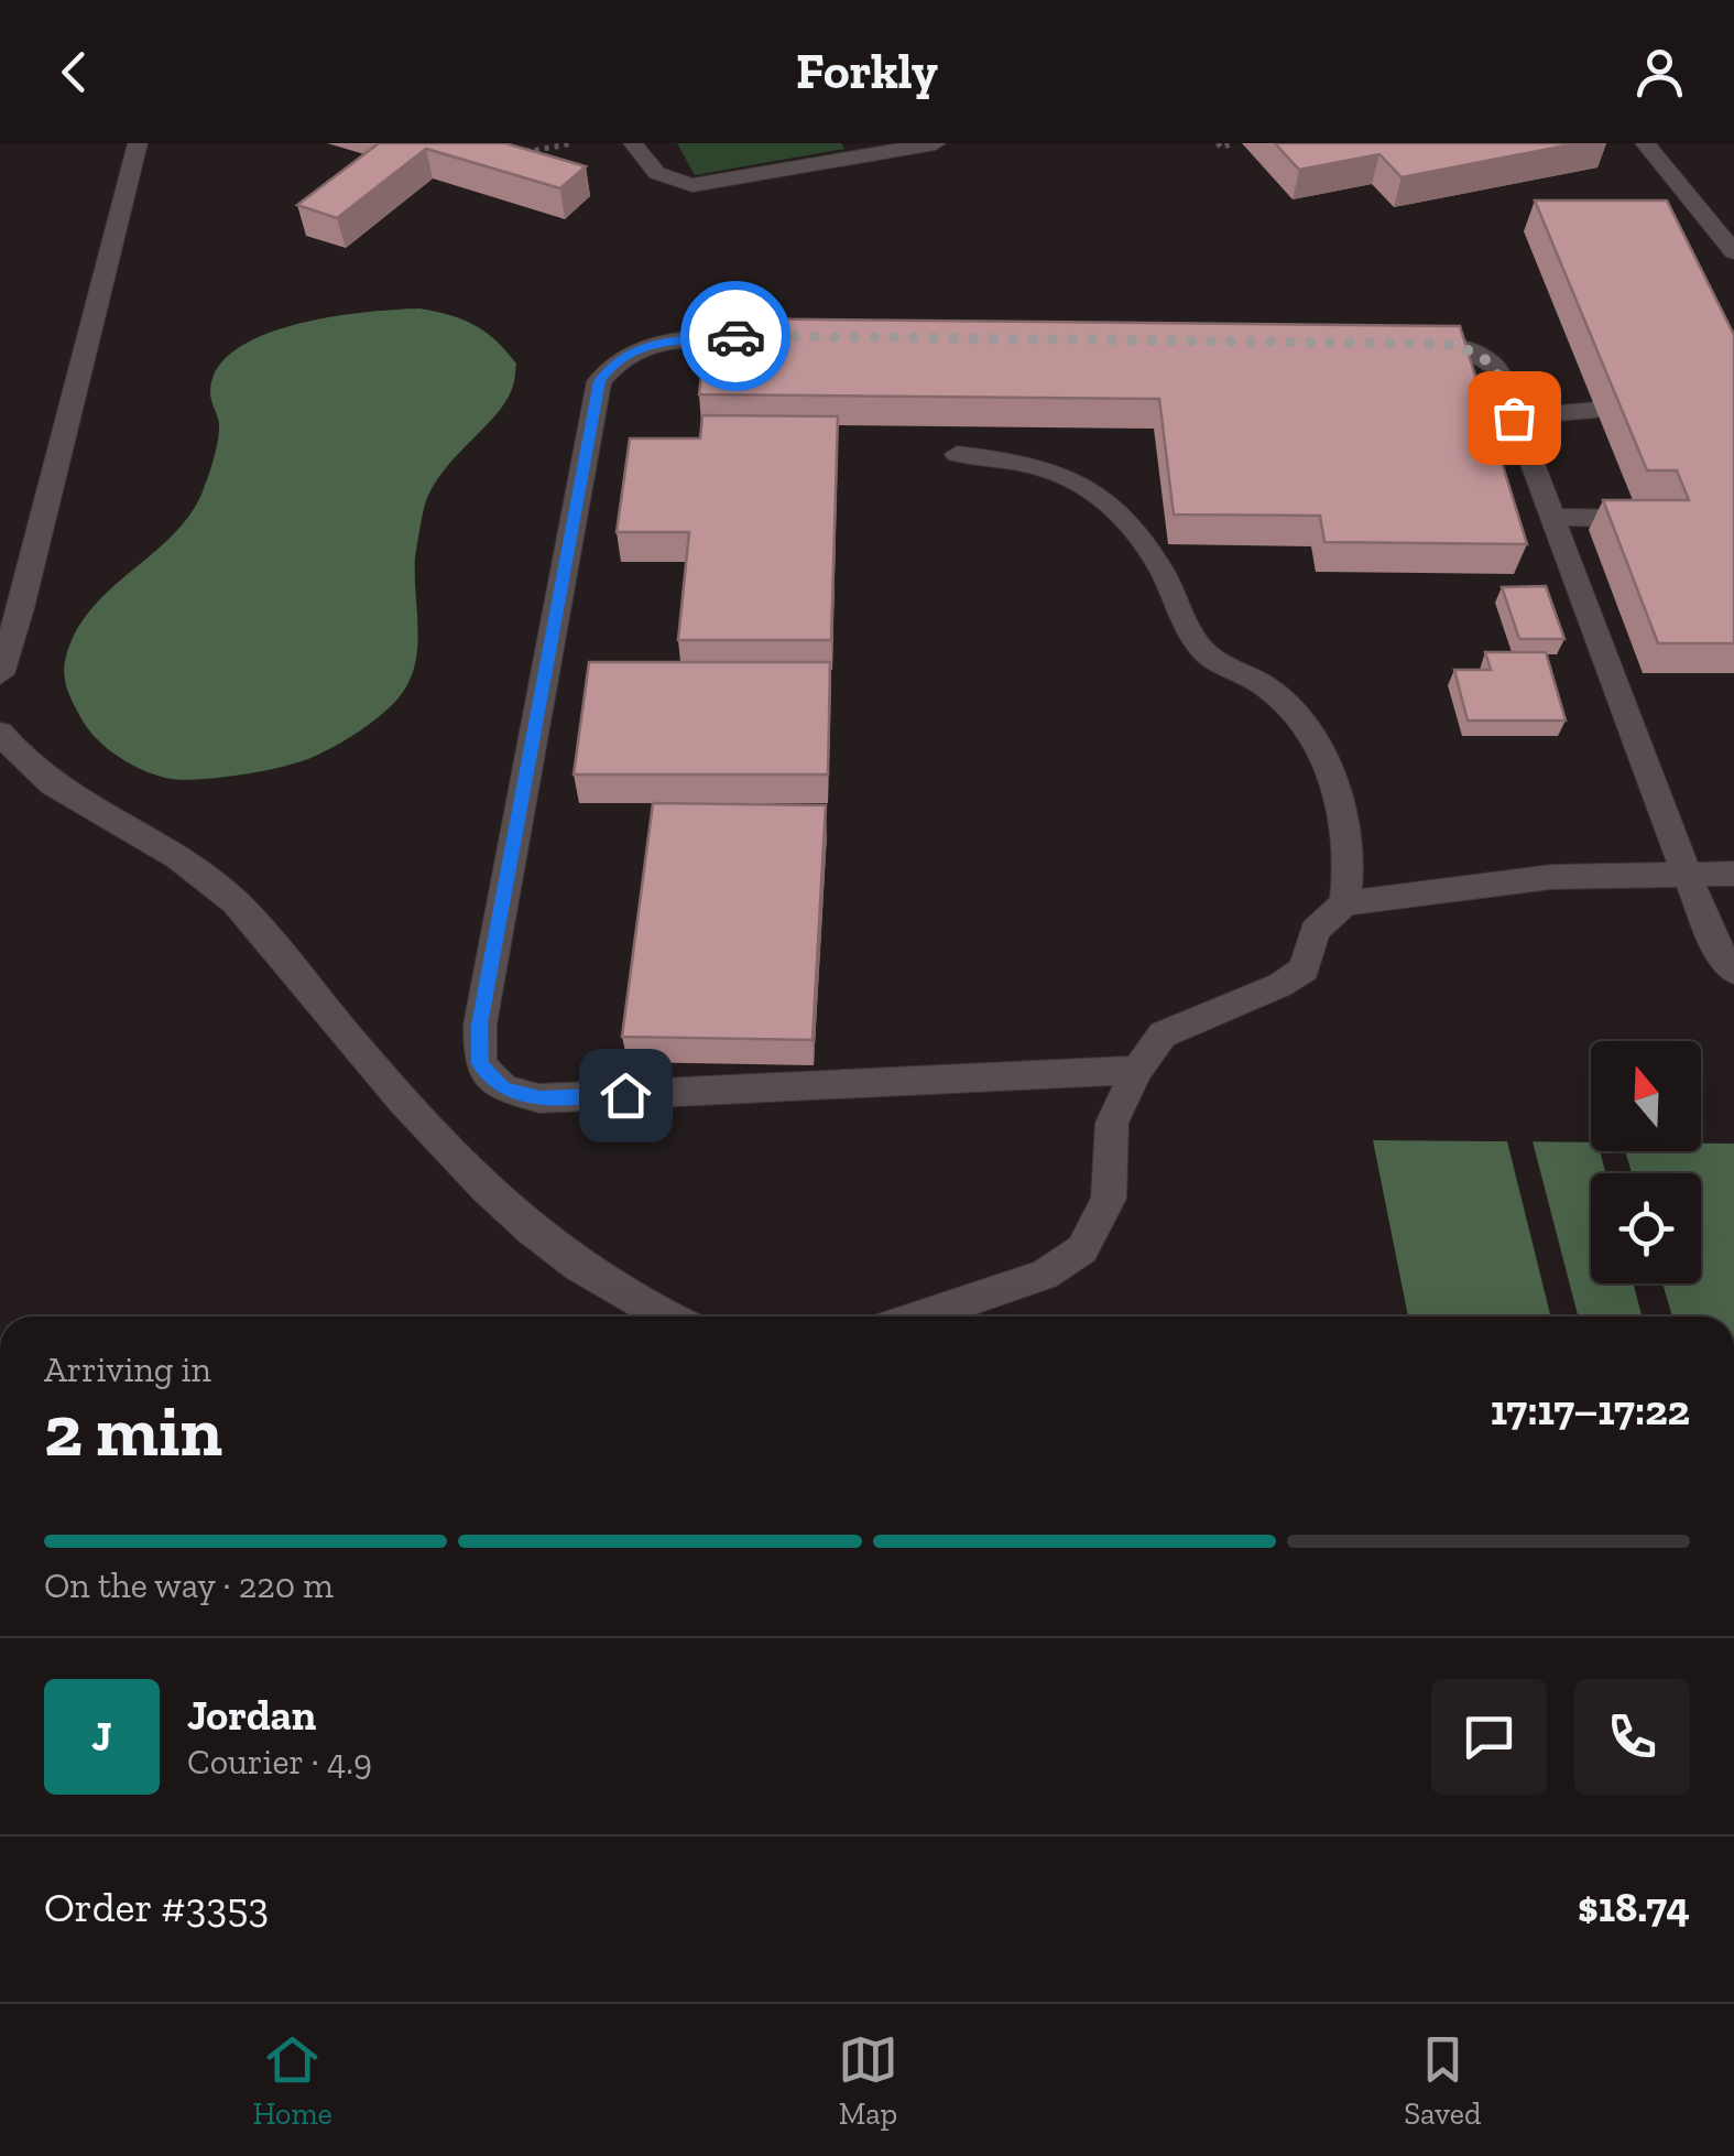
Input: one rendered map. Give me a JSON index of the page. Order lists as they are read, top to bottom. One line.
{"north":"top","page":{"header":"Forkly","heading":["2 min","Arriving in","17:17–17:22"],"panel":["Jordan","Courier · 4.9","Order #3353","$18.74"],"bar":"On the way · 220 m","round":"J","tabs":["Home","Map","Saved"]}}
